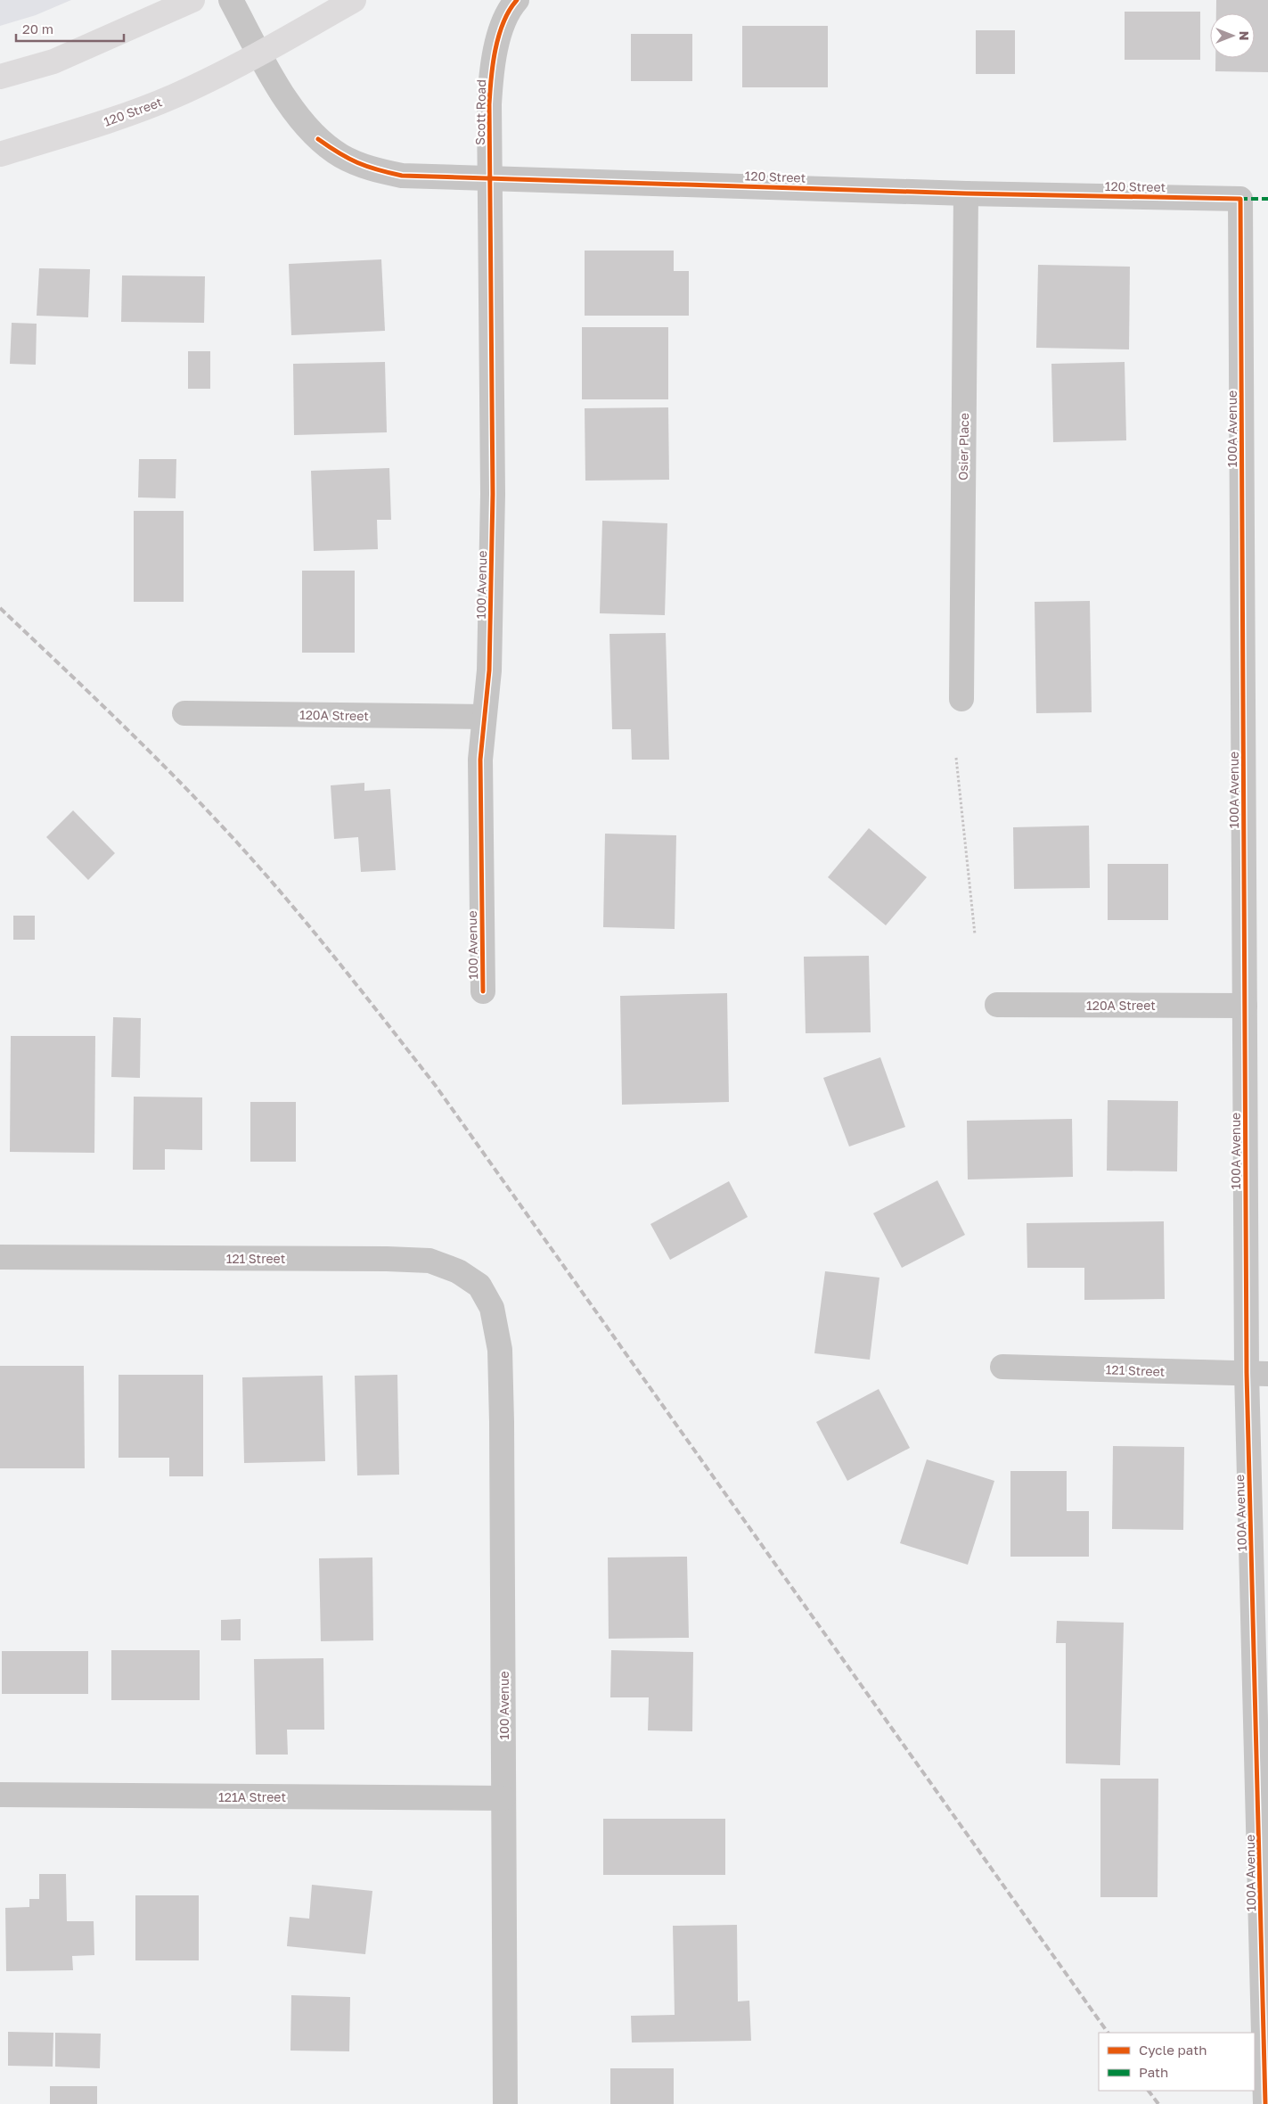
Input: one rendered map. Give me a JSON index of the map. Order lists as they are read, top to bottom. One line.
{"streets":{"main road":["120 Street"],"street":["Scott Road","100A Avenue","Osier Place","100 Avenue","120A Street","121 Street","121A Street"]},"crossings":[["120 Street","Scott Road"],["120 Street","100A Avenue"],["120 Street","Osier Place"],["120 Street","100 Avenue"],["Scott Road","100 Avenue"],["100A Avenue","120A Street"],["100A Avenue","121 Street"],["100 Avenue","120A Street"],["100 Avenue","121 Street"],["100 Avenue","121A Street"]],"legend":["Cycle path","Path"],"scale_bar":"20 m","north":"right"}
